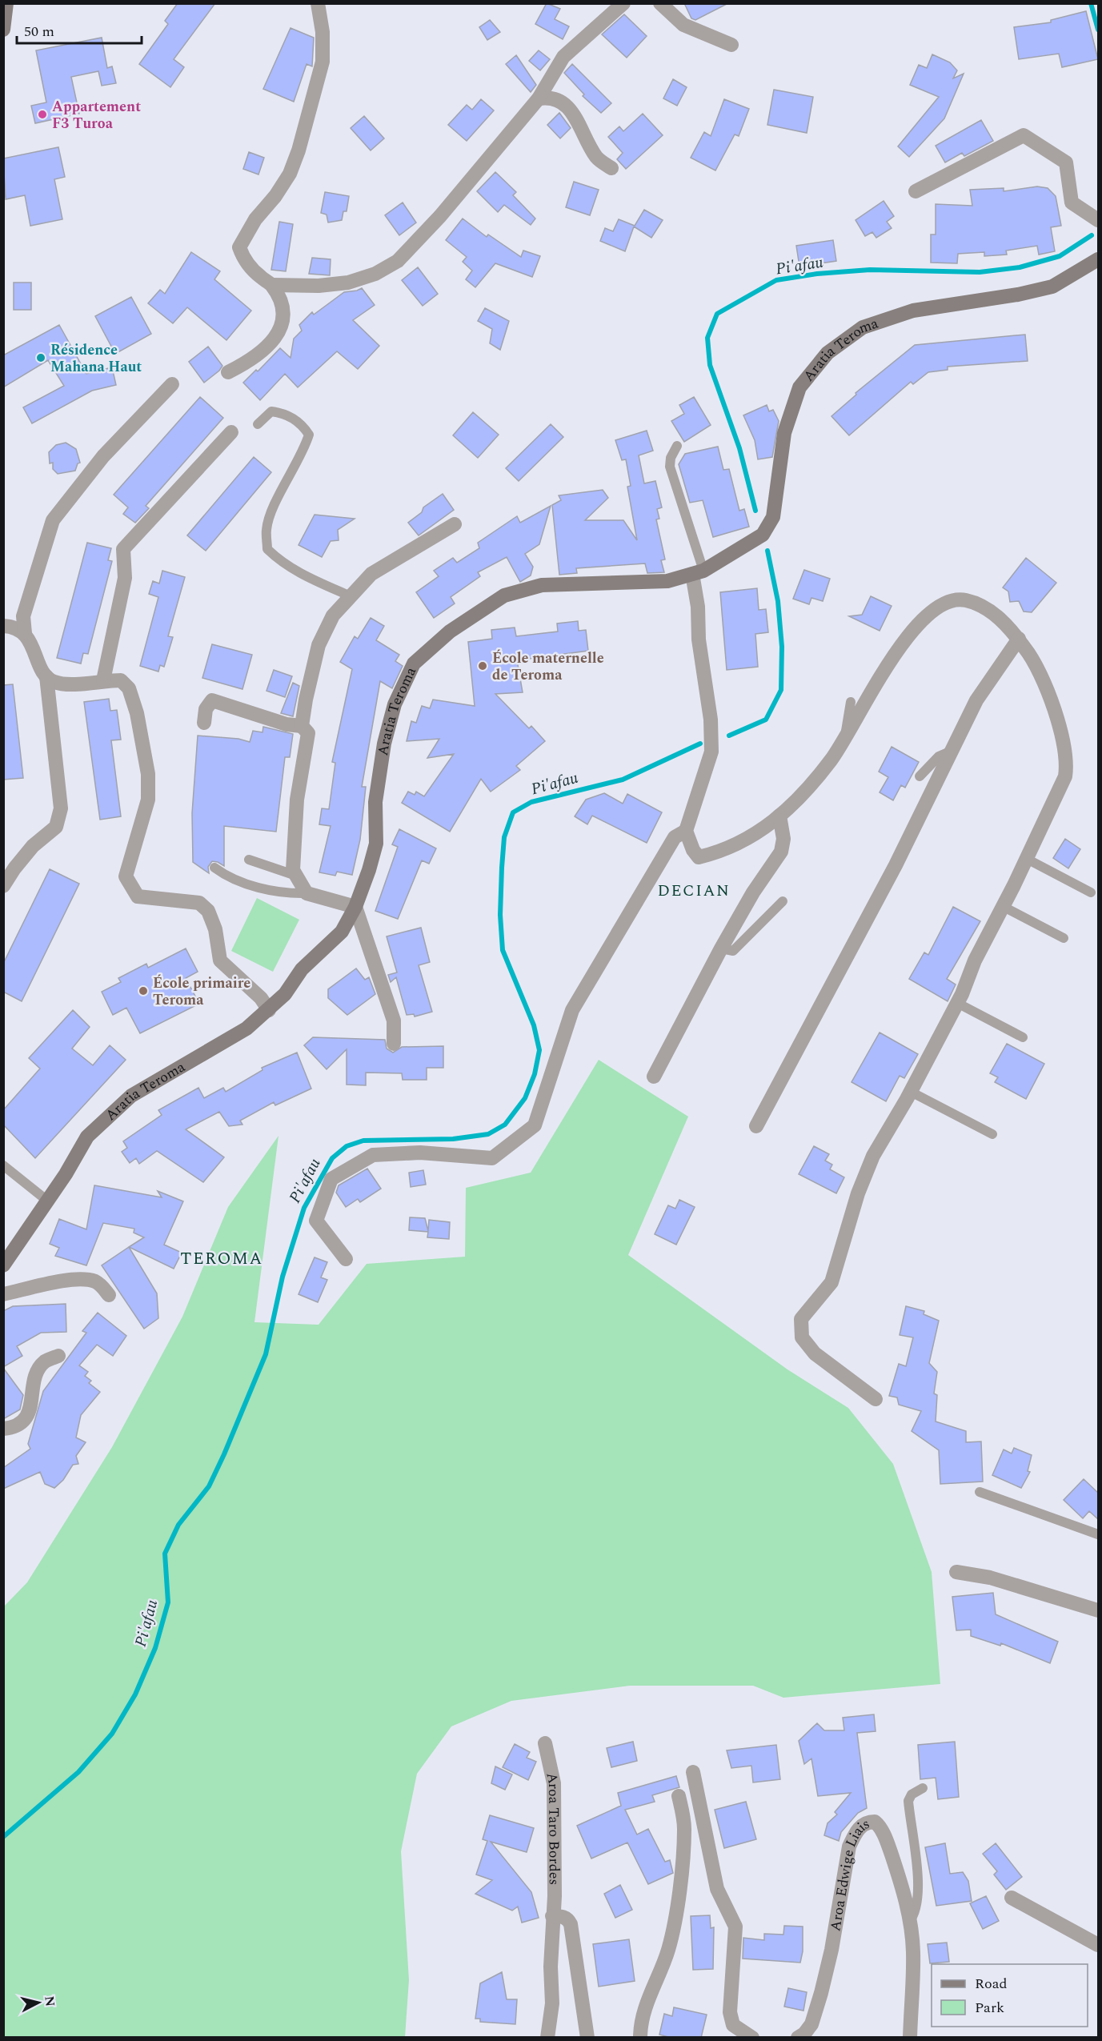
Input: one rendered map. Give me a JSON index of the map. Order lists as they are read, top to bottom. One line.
{"streets":{"main road":["Aratia Teroma"],"street":["Aroa Taro Bordes","Aroa Edwige Liais"]},"districts":["DECIAN","TEROMA"],"water":["Pi'afau"],"places":["Appartement F3 Turoa","Résidence Mahana Haut","École maternelle de Teroma","École primaire Teroma"],"legend":["Road","Park"],"scale_bar":"50 m","north":"right"}
